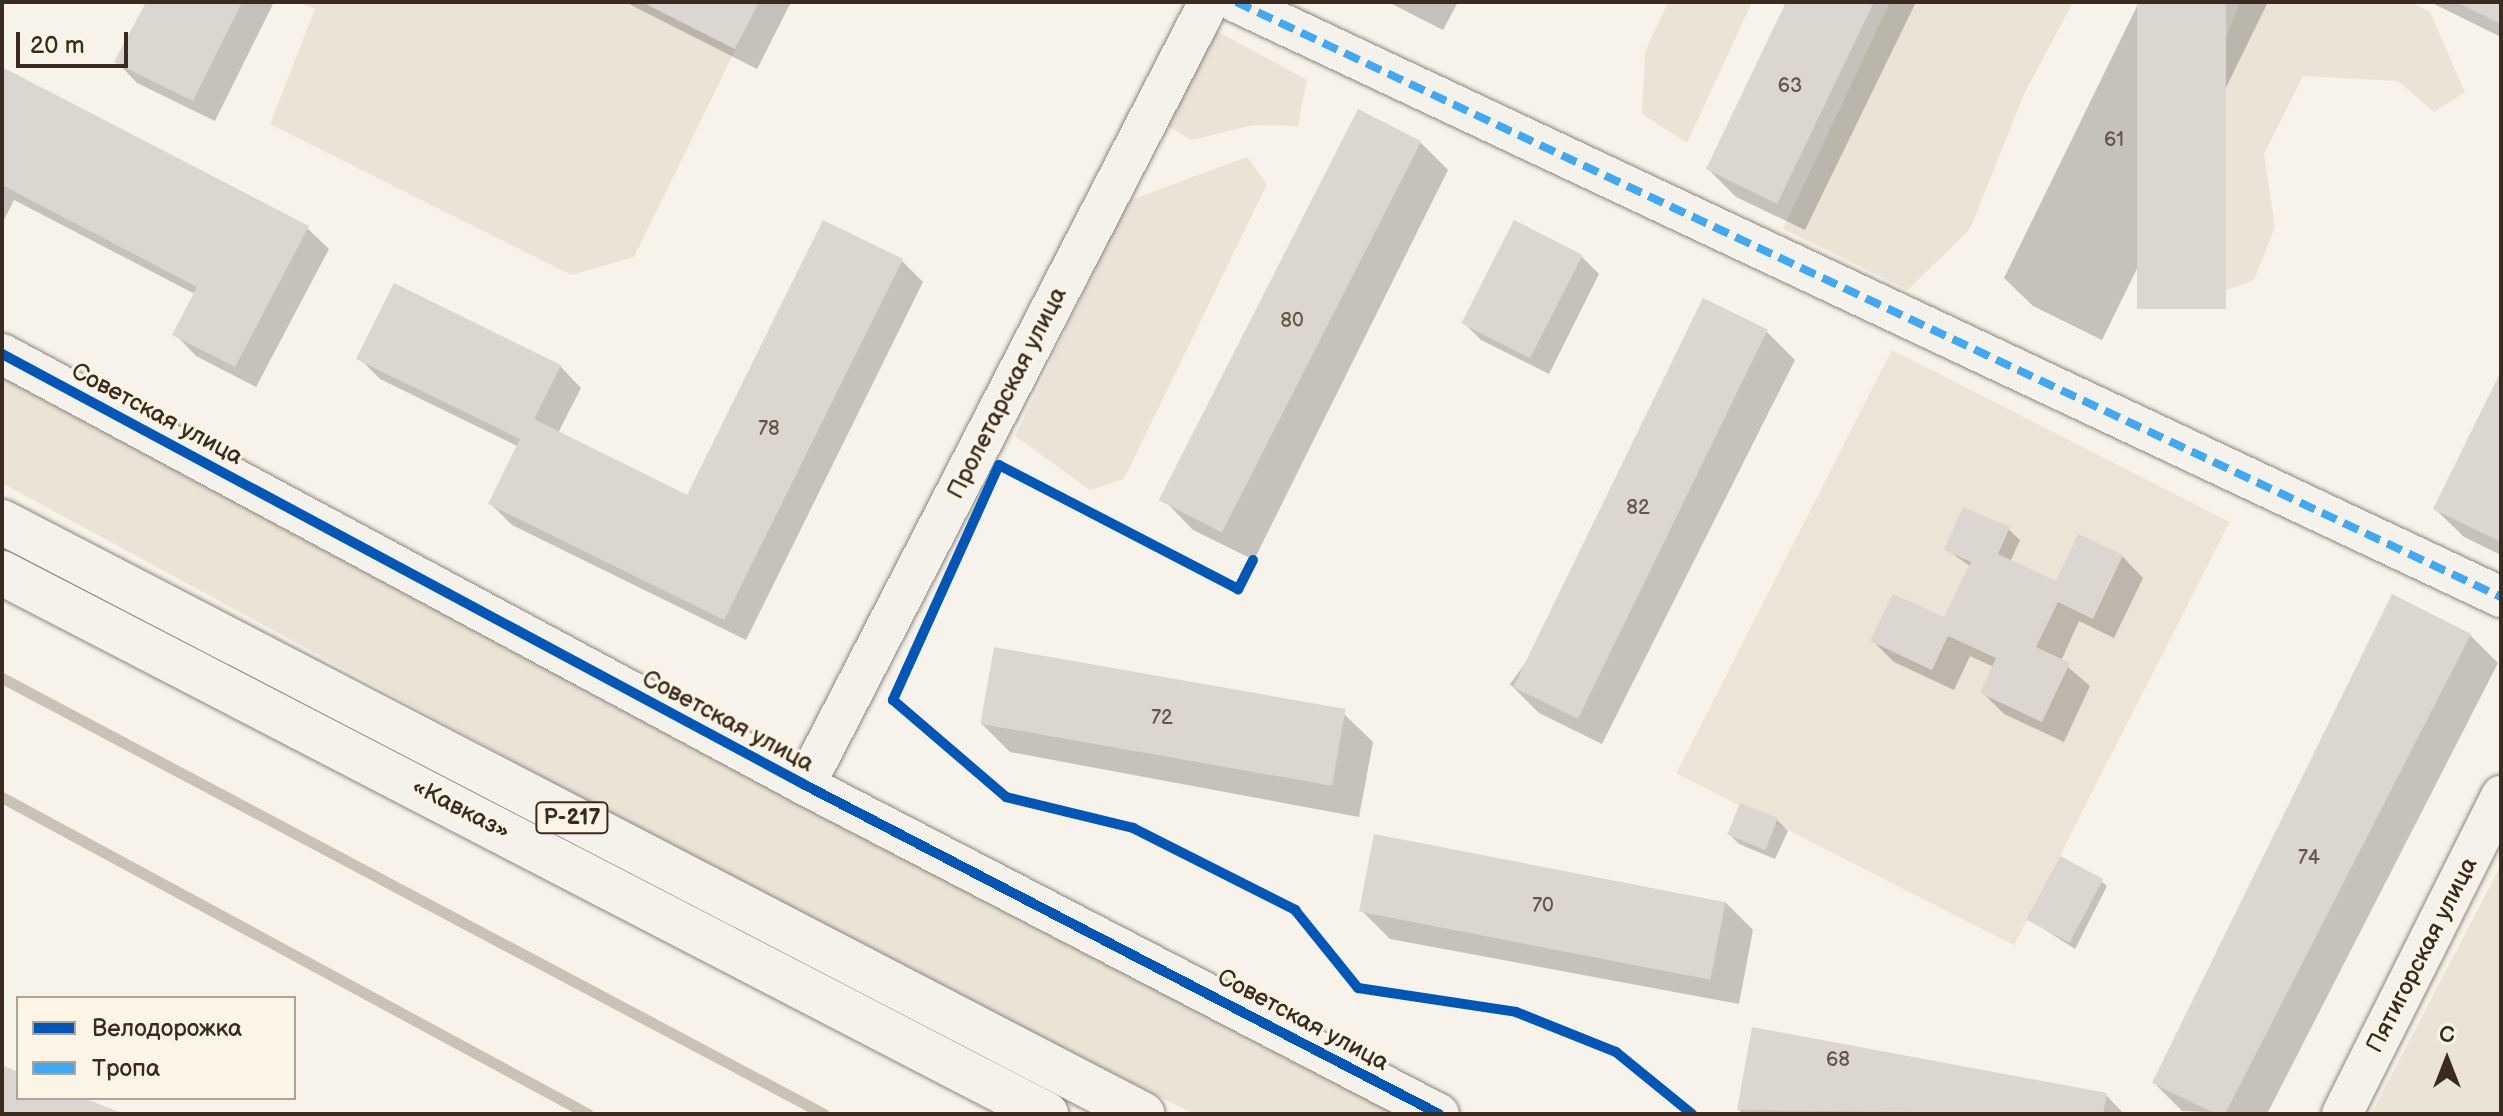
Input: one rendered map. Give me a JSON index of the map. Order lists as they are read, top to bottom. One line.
{"streets":{"highway":["«Кавказ»","Р-217"],"street":["Пролетарская улица","Советская улица","Пятигорская улица"]},"crossings":[["Пролетарская улица","Советская улица"]],"house_numbers":["63","61","80","78","82","72","74","70","68"],"legend":["Велодорожка","Тропа"],"scale_bar":"20 m","north":"top"}
